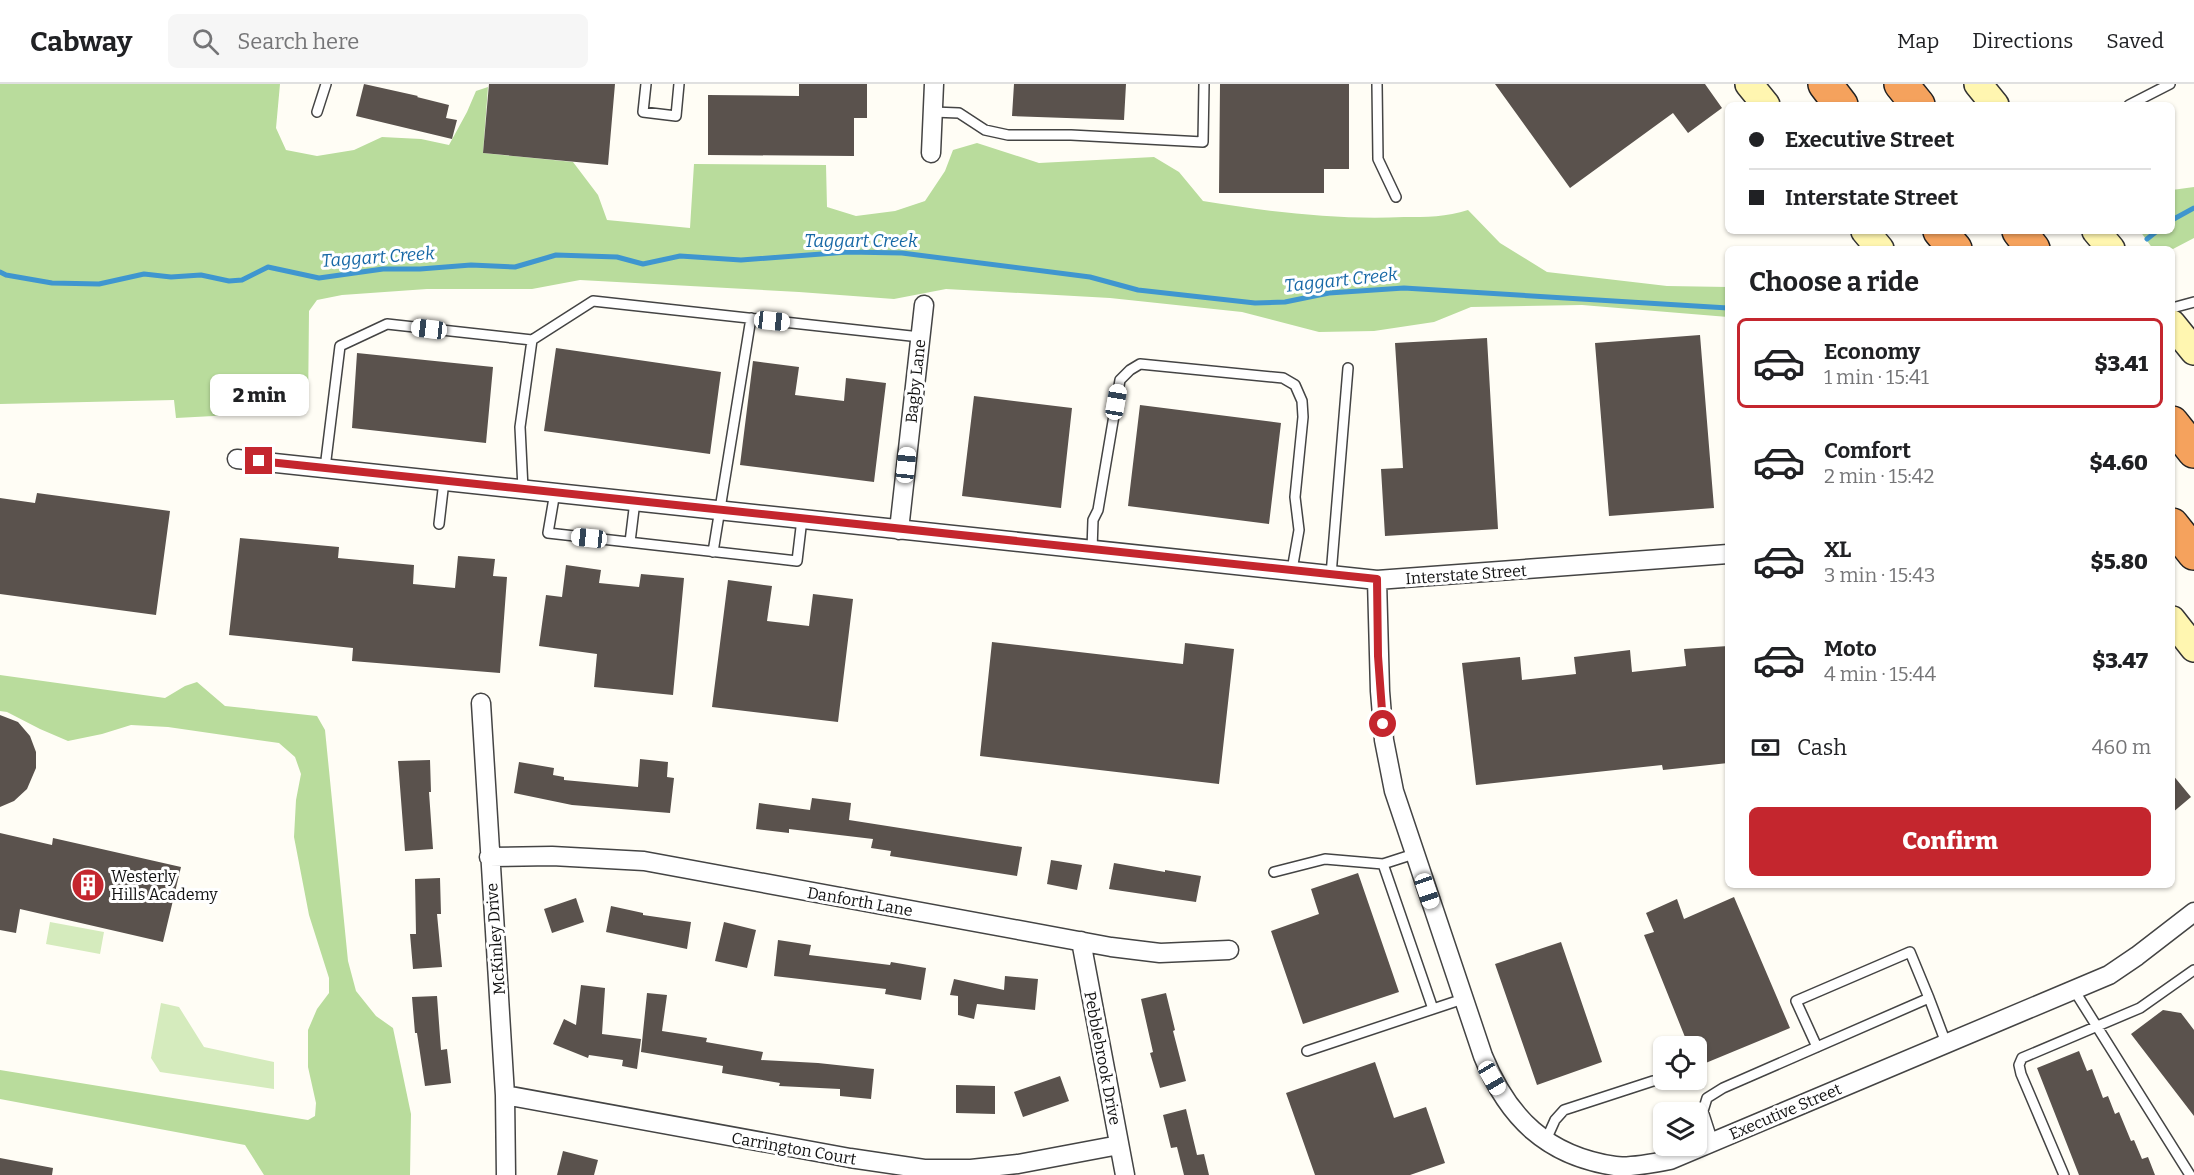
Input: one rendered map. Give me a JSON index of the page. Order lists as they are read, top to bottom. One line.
{"streets":{"street":["Bagby Lane","Interstate Street","Danforth Lane","McKinley Drive","Pebblebrook Drive","Executive Street","Carrington Court"]},"crossings":[["Bagby Lane","Interstate Street"],["Interstate Street","Executive Street"],["Danforth Lane","McKinley Drive"],["Danforth Lane","Pebblebrook Drive"],["McKinley Drive","Carrington Court"],["Pebblebrook Drive","Carrington Court"]],"water":["Taggart Creek"],"places":{"building":["Westerly Hills Academy"]},"page":{"header":"Cabway","search":"Search here","nav":["Map","Directions","Saved"],"banner":["Executive Street","Interstate Street"],"heading":"Choose a ride","list":[{"name":"Economy","note":"1 min · 15:41","value":"$3.41"},{"name":"Comfort","note":"2 min · 15:42","value":"$4.60"},{"name":"XL","note":"3 min · 15:43","value":"$5.80"},{"name":"Moto","note":"4 min · 15:44","value":"$3.47"}],"bubble":"2 min","pay":["Cash","460 m"],"buttons":"Confirm"}}
